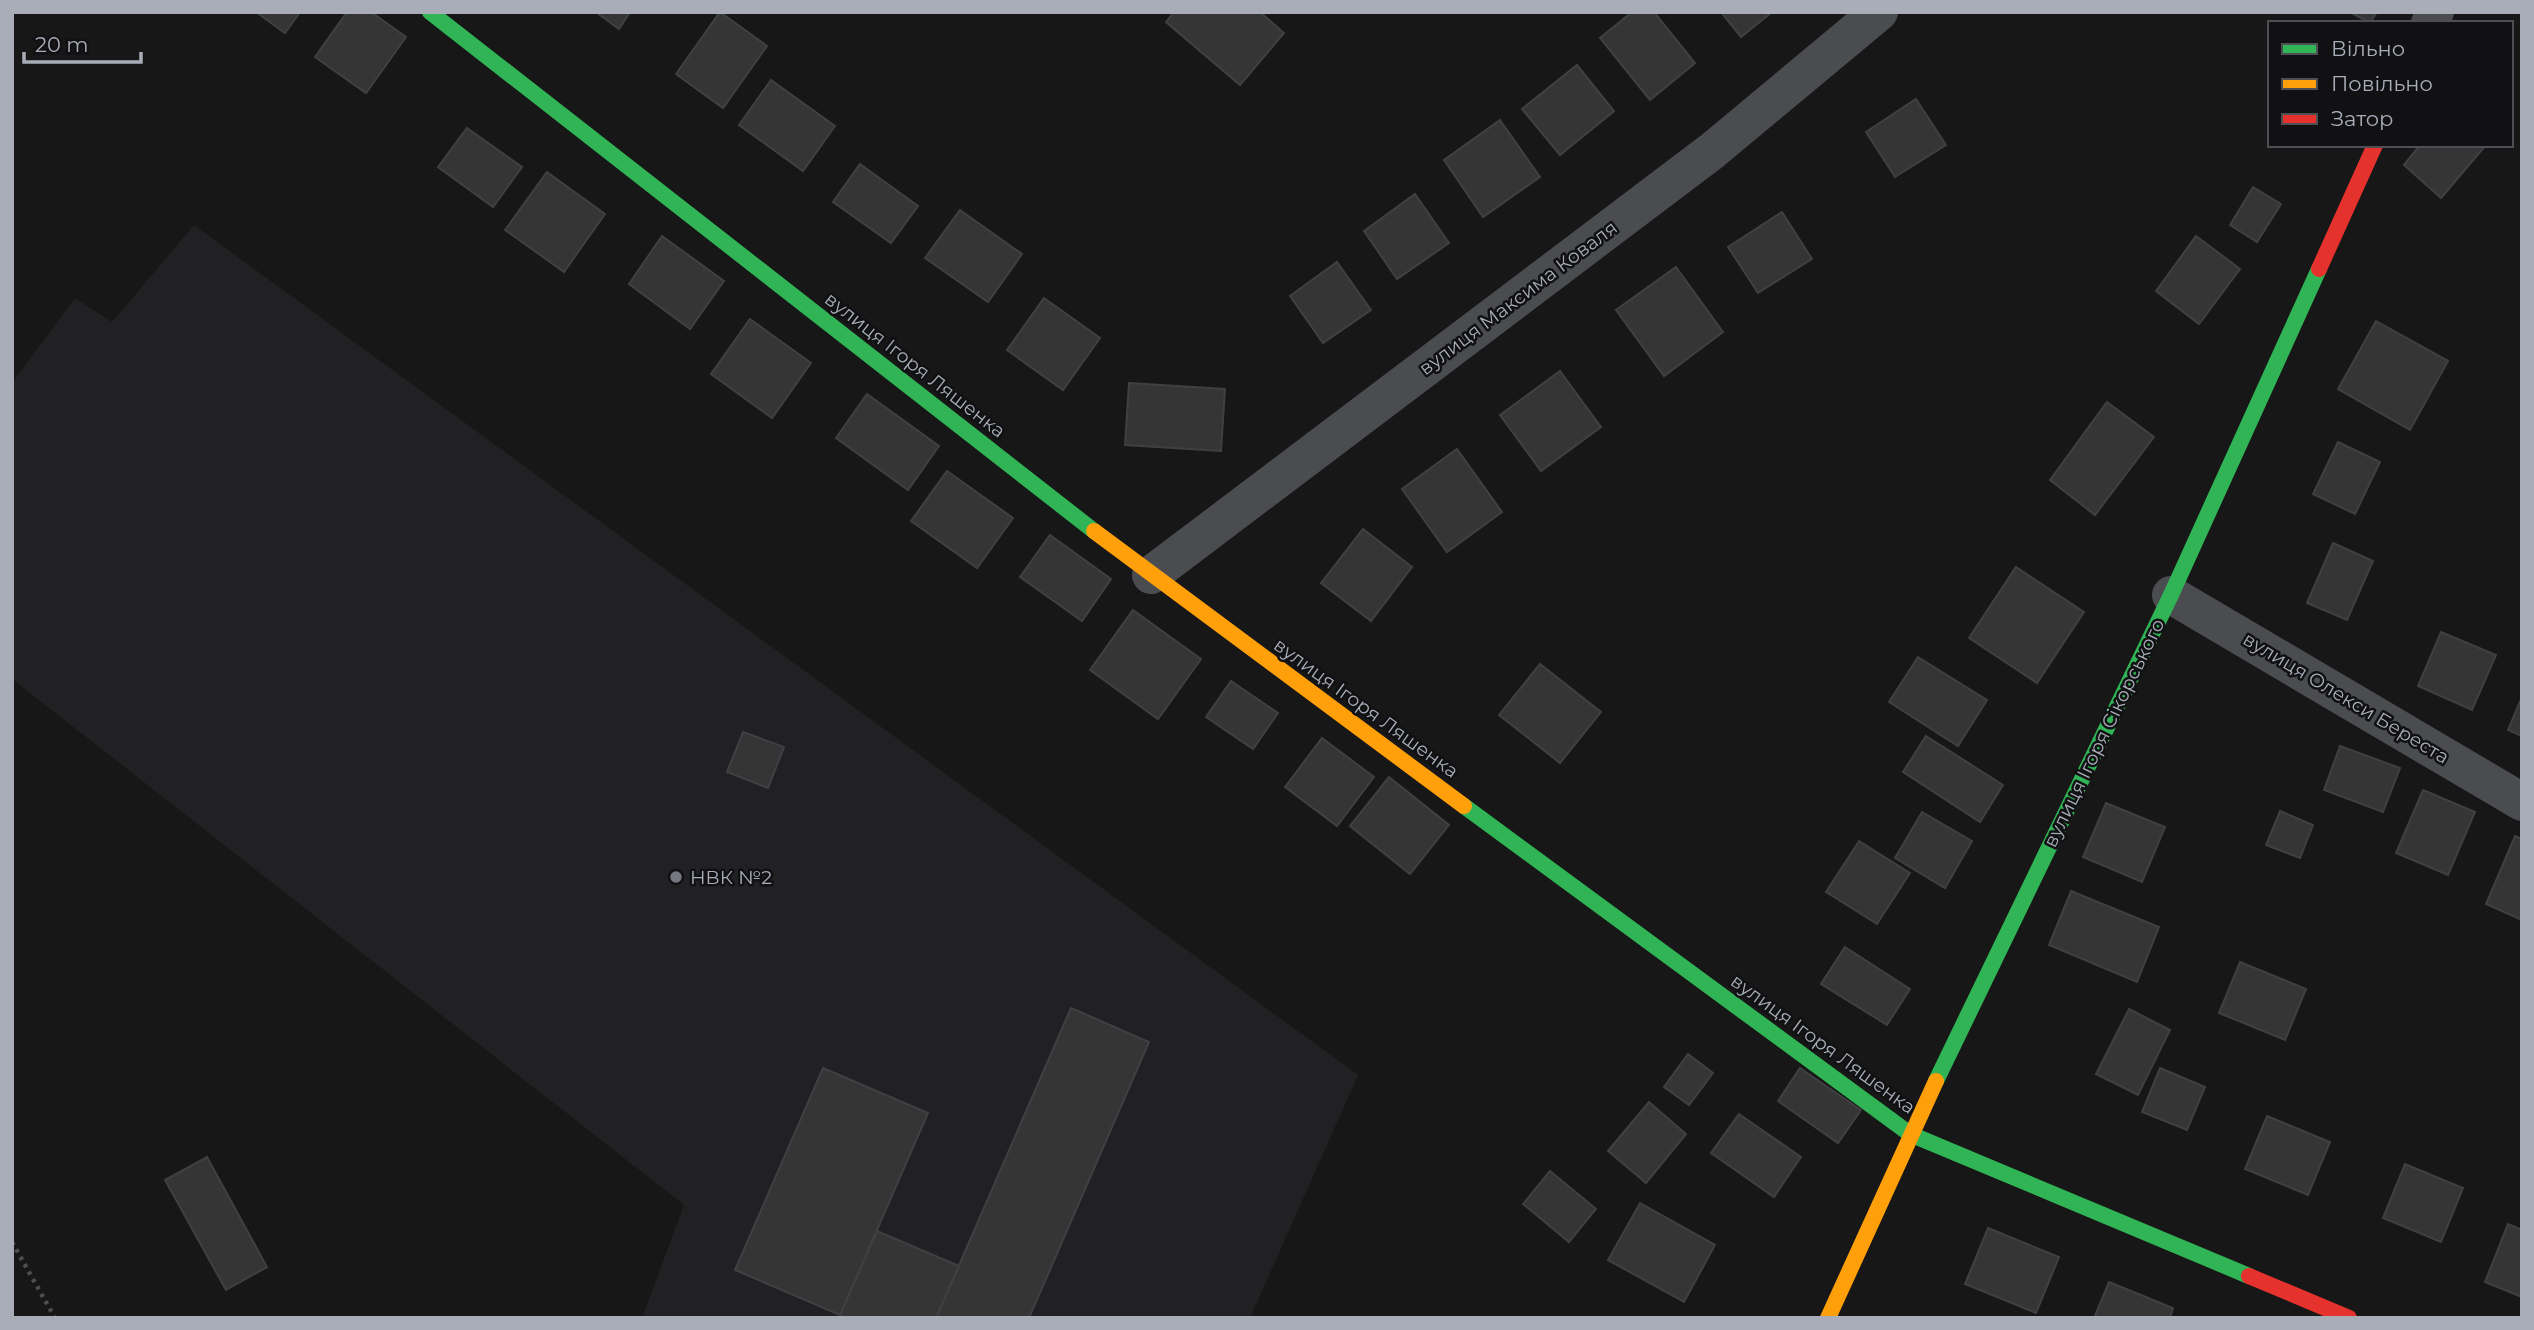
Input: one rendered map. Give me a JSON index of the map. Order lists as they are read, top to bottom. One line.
{"streets":{"street":["вулиця Максима Коваля","вулиця Ігоря Ляшенка","вулиця Олекси Береста","вулиця Ігоря Сікорського"]},"crossings":[["вулиця Максима Коваля","вулиця Ігоря Ляшенка"],["вулиця Ігоря Ляшенка","вулиця Ігоря Сікорського"],["вулиця Олекси Береста","вулиця Ігоря Сікорського"]],"places":["НВК №2"],"legend":["Вільно","Повільно","Затор"],"scale_bar":"20 m"}
